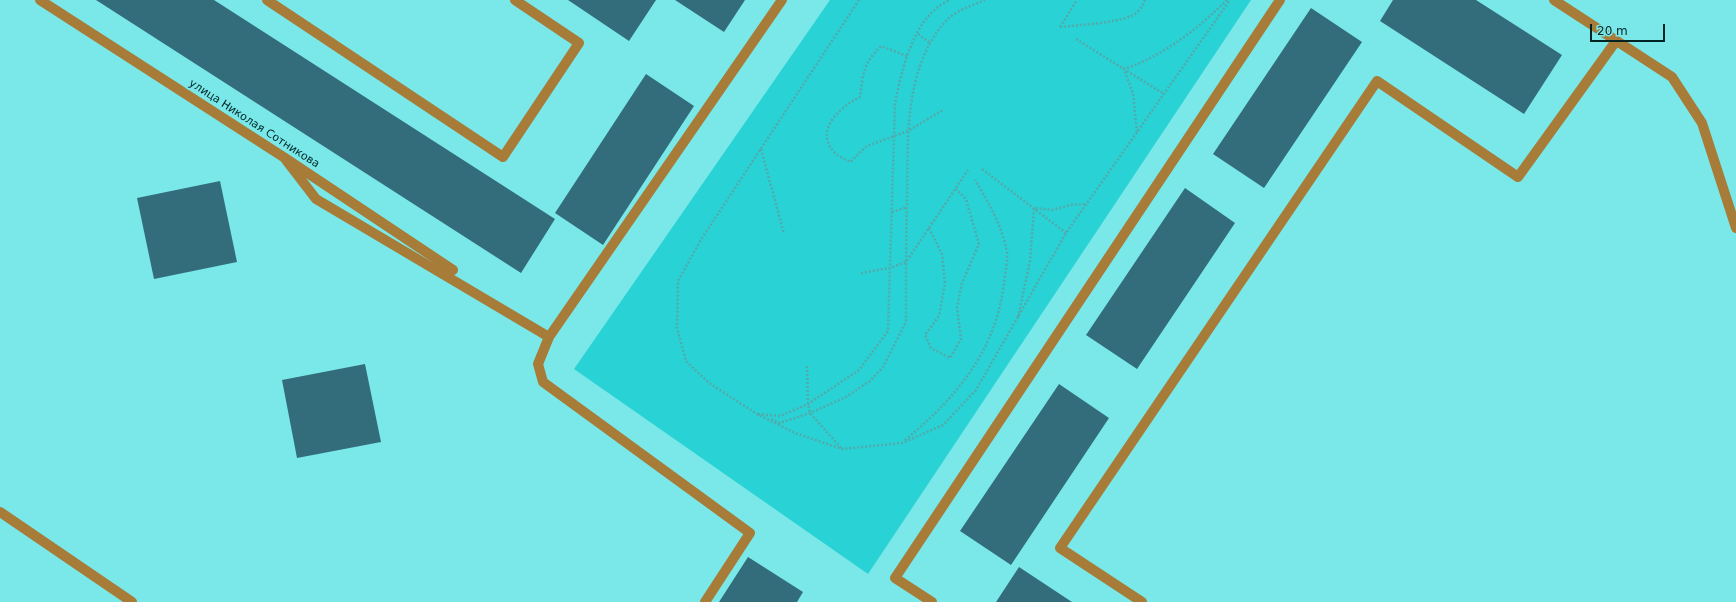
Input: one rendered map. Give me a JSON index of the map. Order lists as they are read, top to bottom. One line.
{"streets":{"street":["улица Николая Сотникова"]},"scale_bar":"20 m"}
